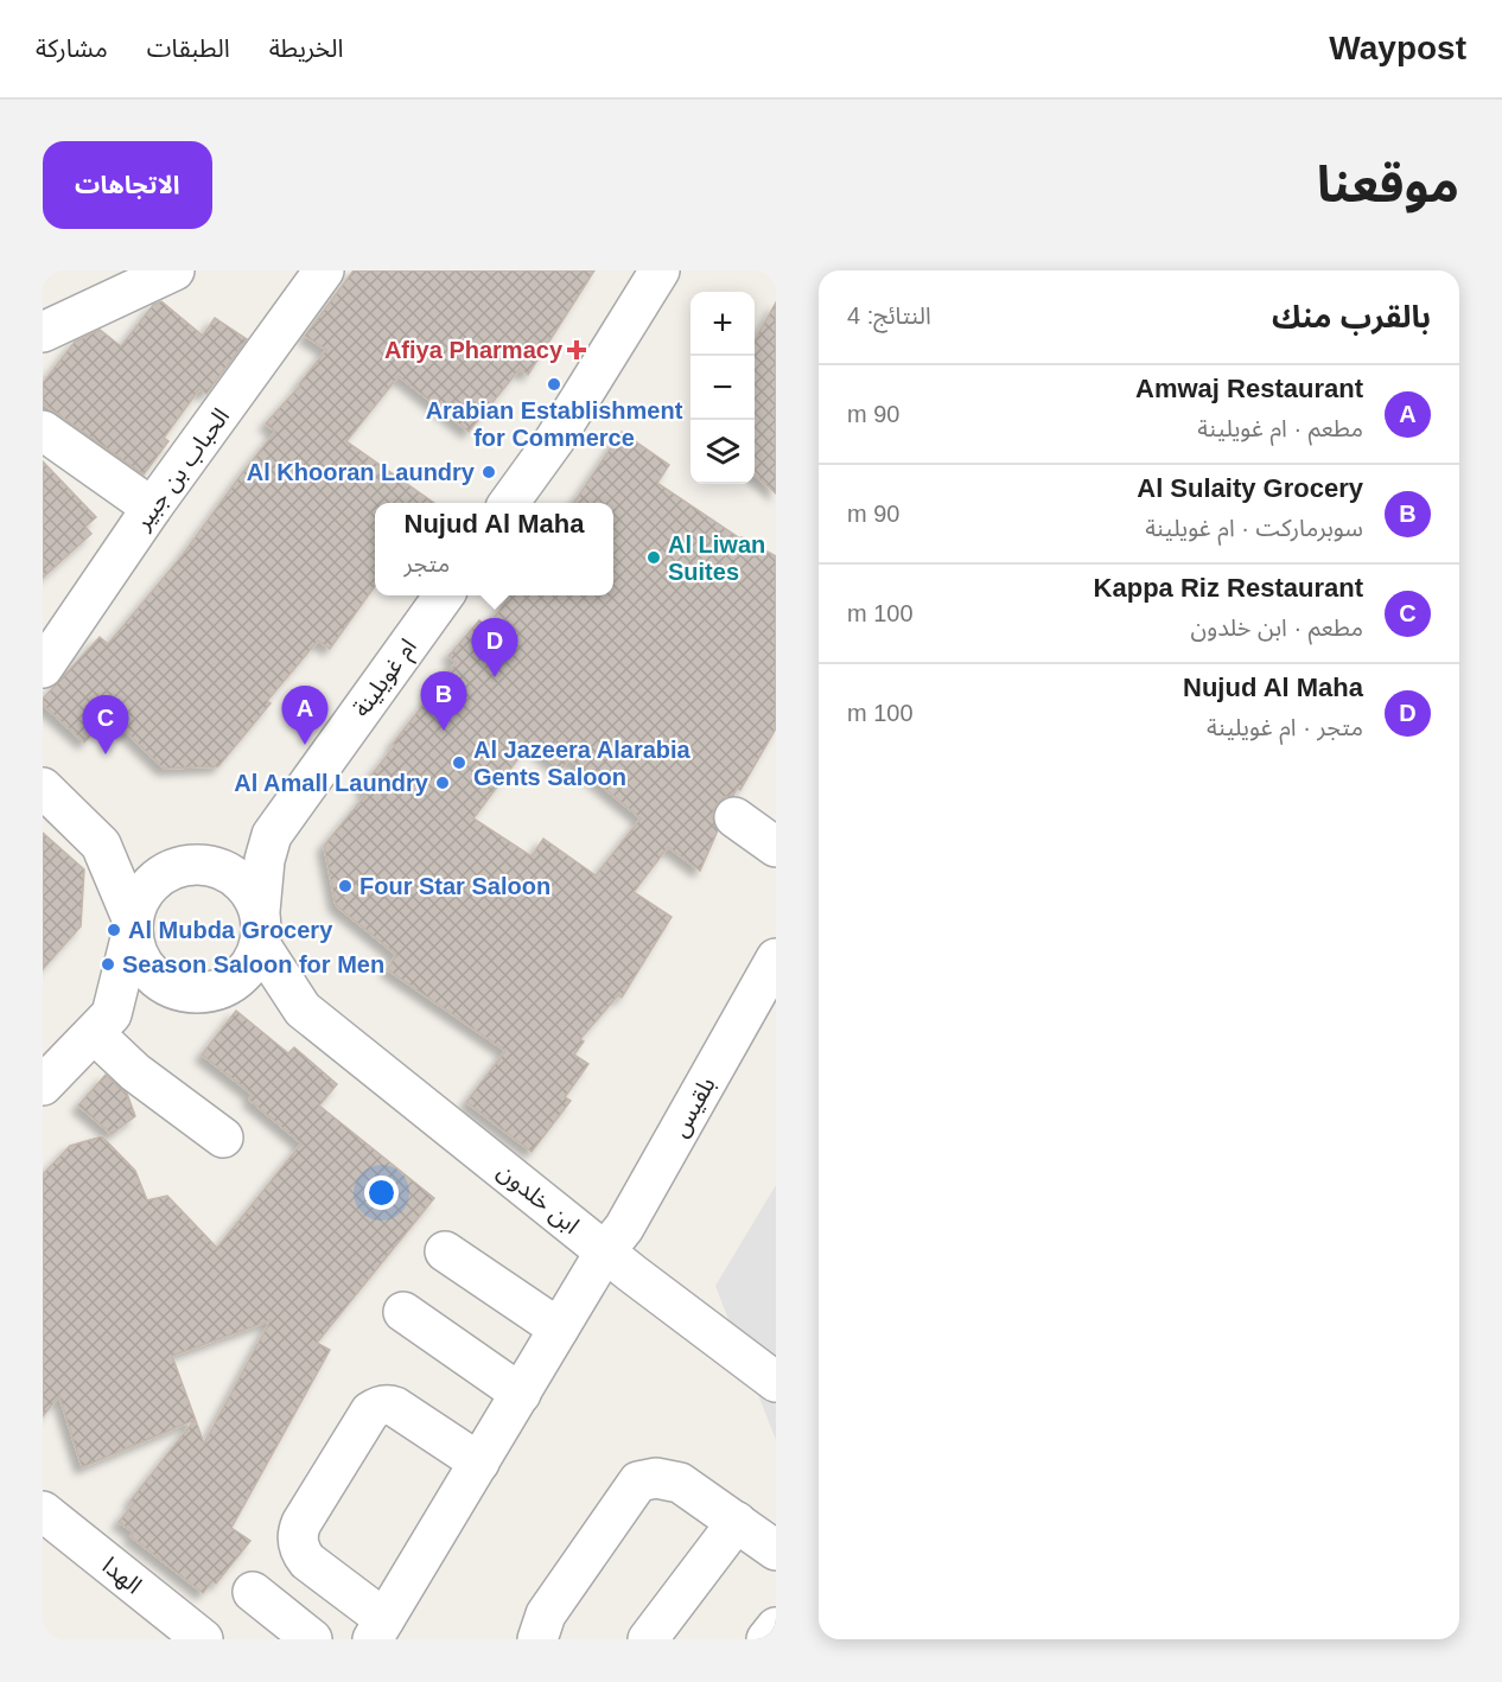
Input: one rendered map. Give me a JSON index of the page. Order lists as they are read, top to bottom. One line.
{"streets":{"street":["الحباب بن جبير","ام غويلينة","بلقيس","ابن خلدون","الهدا"]},"crossings":[["ام غويلينة","ابن خلدون"],["بلقيس","ابن خلدون"]],"places":{"health":["Afiya Pharmacy"],"other":["Arabian Establishment for Commerce","Al Khooran Laundry","Al Liwan Suites","Al Jazeera Alarabia Gents Saloon","Al Amall Laundry","Four Star Saloon","Al Mubda Grocery","Season Saloon for Men"]},"page":{"header":"Waypost","nav":["الخريطة","الطبقات","مشاركة"],"title":"موقعنا","buttons":"الاتجاهات","heading":["بالقرب منك","النتائج: 4"],"map_buttons":["+","−"],"list":[{"mark":"A","name":"Amwaj Restaurant","note":"مطعم · ام غويلينة","value":"90 m"},{"mark":"B","name":"Al Sulaity Grocery","note":"سوبرماركت · ام غويلينة","value":"90 m"},{"mark":"C","name":"Kappa Riz Restaurant","note":"مطعم · ابن خلدون","value":"100 m"},{"mark":"D","name":"Nujud Al Maha","note":"متجر · ام غويلينة","value":"100 m"}],"popup":["Nujud Al Maha","متجر"],"pins":["D","B","A","C"]}}
